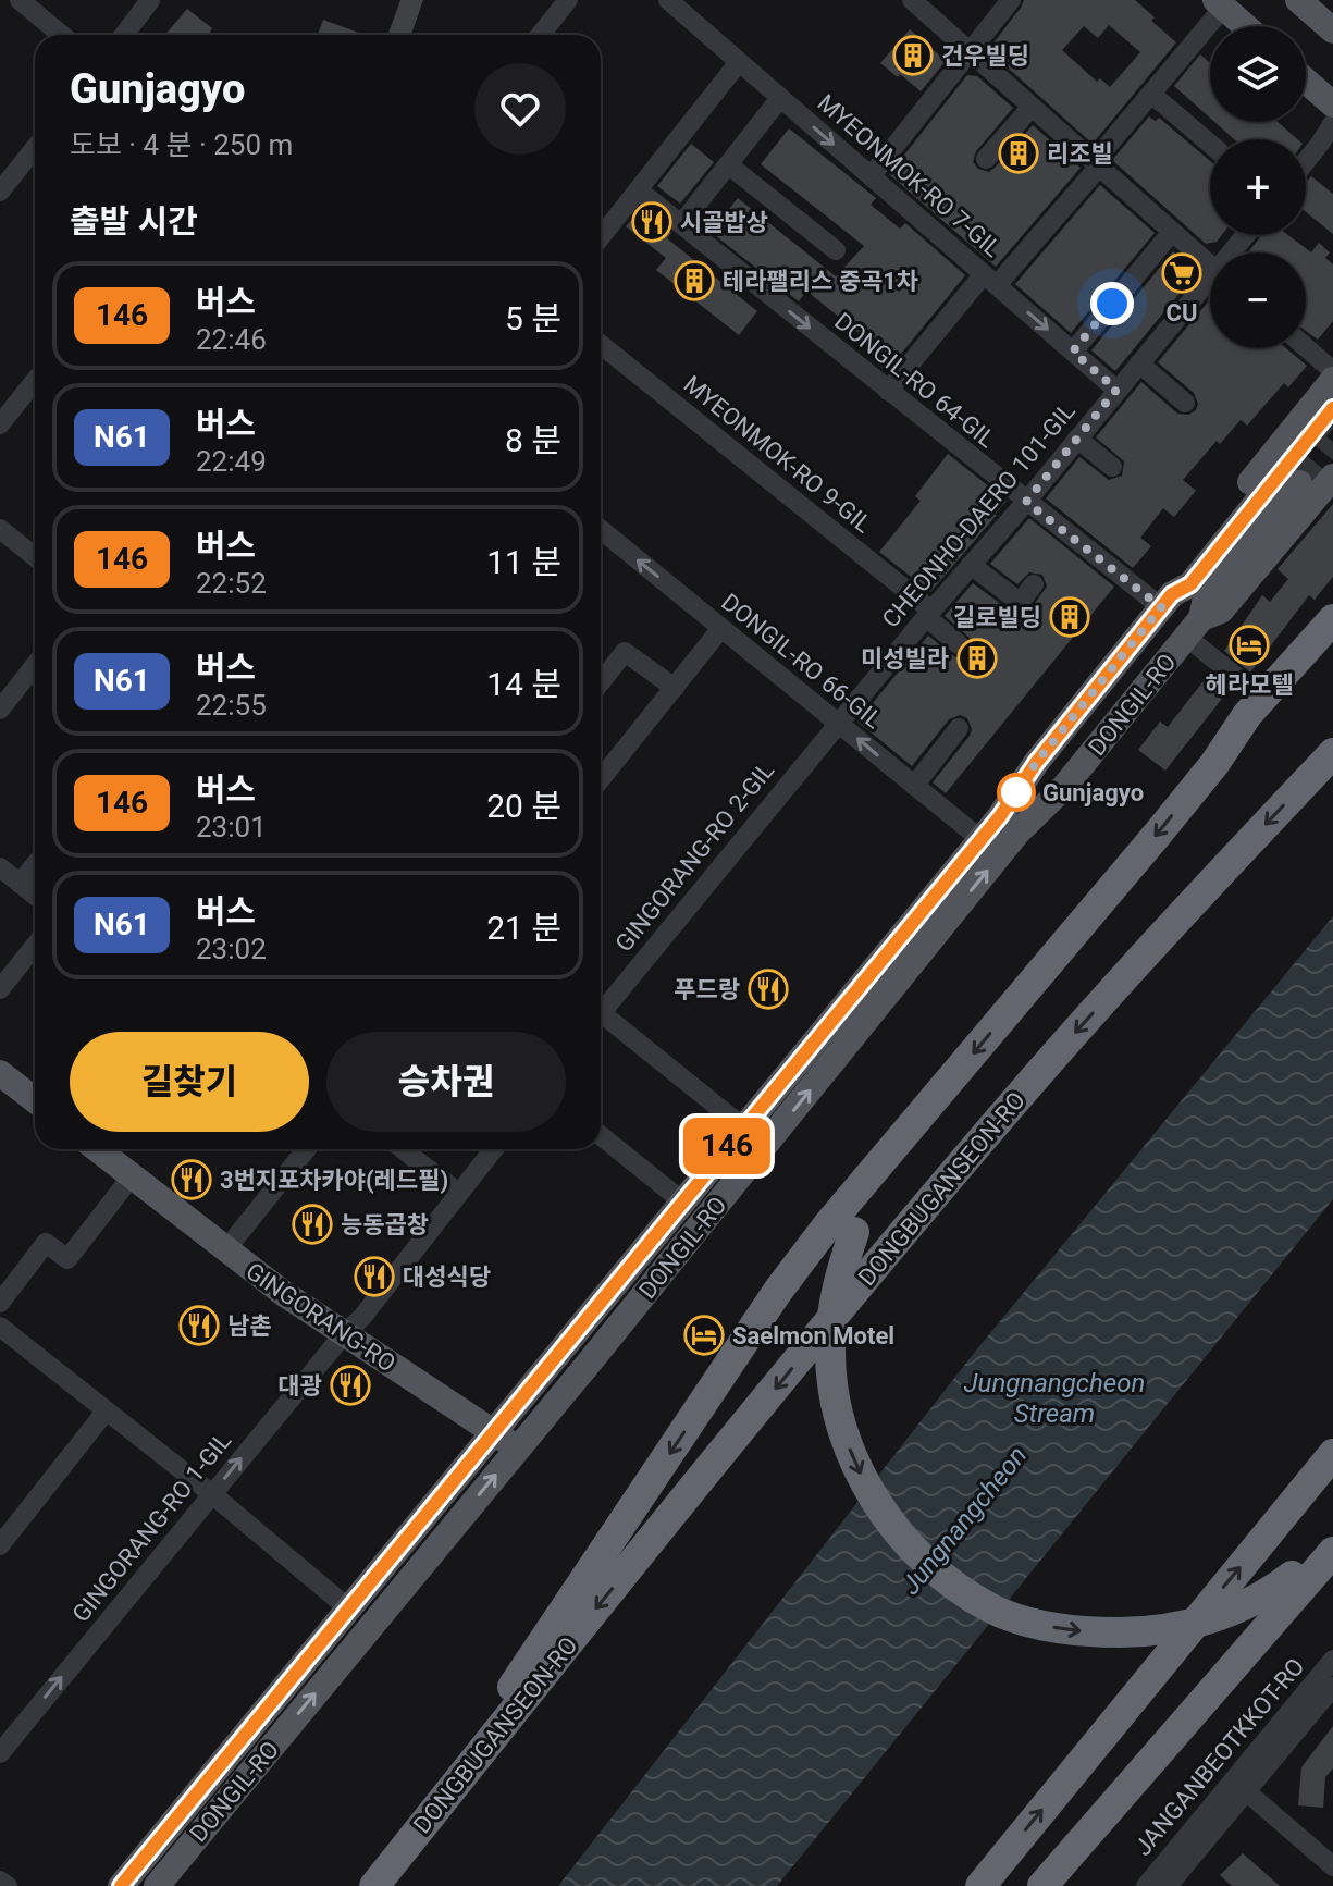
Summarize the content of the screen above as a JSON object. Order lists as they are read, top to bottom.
{
  "streets": {
    "highway": ["DONGBUGANSEON-RO"],
    "main road": ["DONGIL-RO", "GINGORANG-RO"],
    "street": [
      "MYEONMOK-RO 7-GIL",
      "DONGIL-RO 64-GIL",
      "MYEONMOK-RO 9-GIL",
      "CHEONHO-DAERO 101-GIL",
      "DONGIL-RO 66-GIL",
      "GINGORANG-RO 2-GIL",
      "GINGORANG-RO 1-GIL",
      "JANGANBEOTKKOT-RO"
    ]
  },
  "crossings": [
    ["MYEONMOK-RO 7-GIL", "CHEONHO-DAERO 101-GIL"],
    ["DONGIL-RO 64-GIL", "CHEONHO-DAERO 101-GIL"],
    ["DONGIL-RO 64-GIL", "DONGIL-RO"],
    ["MYEONMOK-RO 9-GIL", "CHEONHO-DAERO 101-GIL"],
    ["CHEONHO-DAERO 101-GIL", "DONGIL-RO 66-GIL"],
    ["CHEONHO-DAERO 101-GIL", "GINGORANG-RO 2-GIL"],
    ["DONGIL-RO 66-GIL", "DONGIL-RO"],
    ["DONGIL-RO 66-GIL", "GINGORANG-RO 2-GIL"],
    ["DONGIL-RO", "GINGORANG-RO"],
    ["GINGORANG-RO", "GINGORANG-RO 1-GIL"]
  ],
  "one_way": ["DONGIL-RO 66-GIL"],
  "water": ["Jungnangcheon Stream", "Jungnangcheon"],
  "places": {
    "building": [
      "건우빌딩",
      "리조빌",
      "테라팰리스 중곡1차",
      "길로빌딩",
      "미성빌라"
    ],
    "restaurant": [
      "시골밥상",
      "푸드랑",
      "3번지포차카야(레드필)",
      "능동곱창",
      "대성식당",
      "남촌",
      "대광"
    ],
    "supermarket": ["CU"],
    "hotel": ["헤라모텔", "Saelmon Motel"],
    "other": ["Gunjagyo"]
  },
  "lines": ["bus line 146"],
  "page": {
    "on_map": "146",
    "map_buttons": ["+", "−"],
    "heading": [
      ["Gunjagyo", "도보 · 4 분 · 250 m"],
      "출발 시간"
    ],
    "list": [
      {
        "mark": "146",
        "name": "버스",
        "note": "22:46",
        "value": "5 분"
      },
      {
        "mark": "N61",
        "name": "버스",
        "note": "22:49",
        "value": "8 분"
      },
      {
        "mark": "146",
        "name": "버스",
        "note": "22:52",
        "value": "11 분"
      },
      {
        "mark": "N61",
        "name": "버스",
        "note": "22:55",
        "value": "14 분"
      },
      {
        "mark": "146",
        "name": "버스",
        "note": "23:01",
        "value": "20 분"
      },
      {
        "mark": "N61",
        "name": "버스",
        "note": "23:02",
        "value": "21 분"
      }
    ],
    "buttons": ["길찾기", "승차권"]
  }
}
